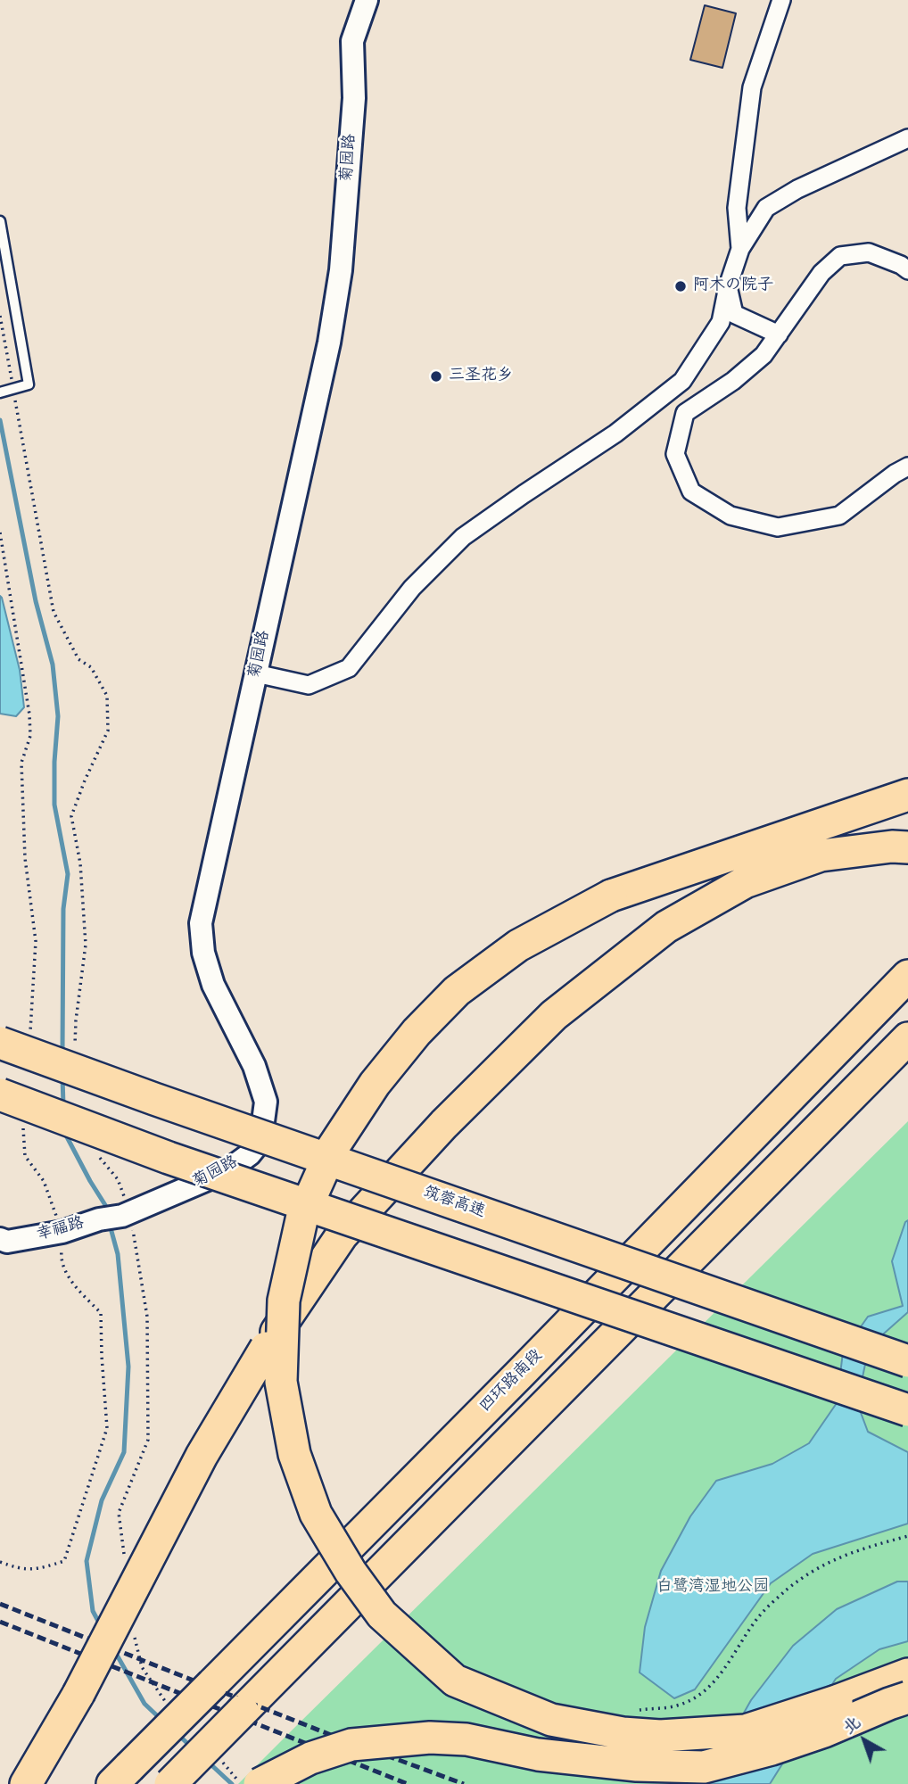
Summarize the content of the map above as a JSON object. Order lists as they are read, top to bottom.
{
  "streets": {
    "highway": ["筑蓉高速", "四环路南段"],
    "street": ["菊园路", "幸福路"]
  },
  "crossings": [
    ["菊园路", "幸福路"]
  ],
  "parks": ["白鹭湾湿地公园"],
  "places": ["阿木の院子", "三圣花乡"],
  "north": "top left"
}
